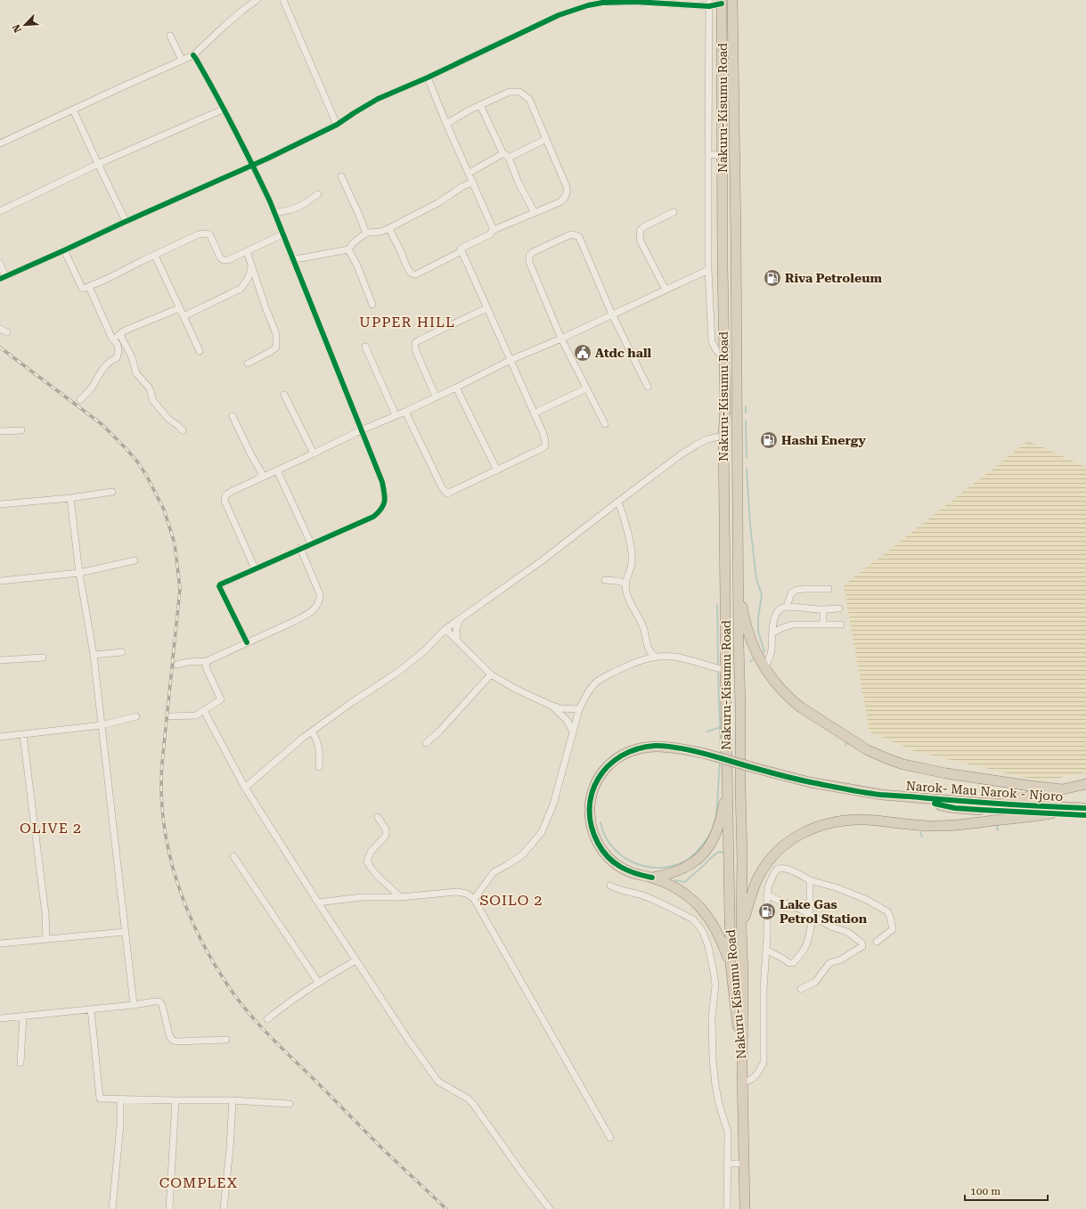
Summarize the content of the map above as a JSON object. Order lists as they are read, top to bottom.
{
  "streets": {
    "highway": ["Nakuru-Kisumu Road", "Narok- Mau Narok - Njoro"]
  },
  "crossings": [
    ["Nakuru-Kisumu Road", "Narok- Mau Narok - Njoro"]
  ],
  "districts": [
    "UPPER HILL",
    "OLIVE 2",
    "SOILO 2",
    "COMPLEX"
  ],
  "places": {
    "fuel station": ["Riva Petroleum", "Hashi Energy", "Lake Gas Petrol Station"],
    "public building": ["Atdc hall"]
  },
  "scale_bar": "100 m",
  "north": "bottom left"
}
